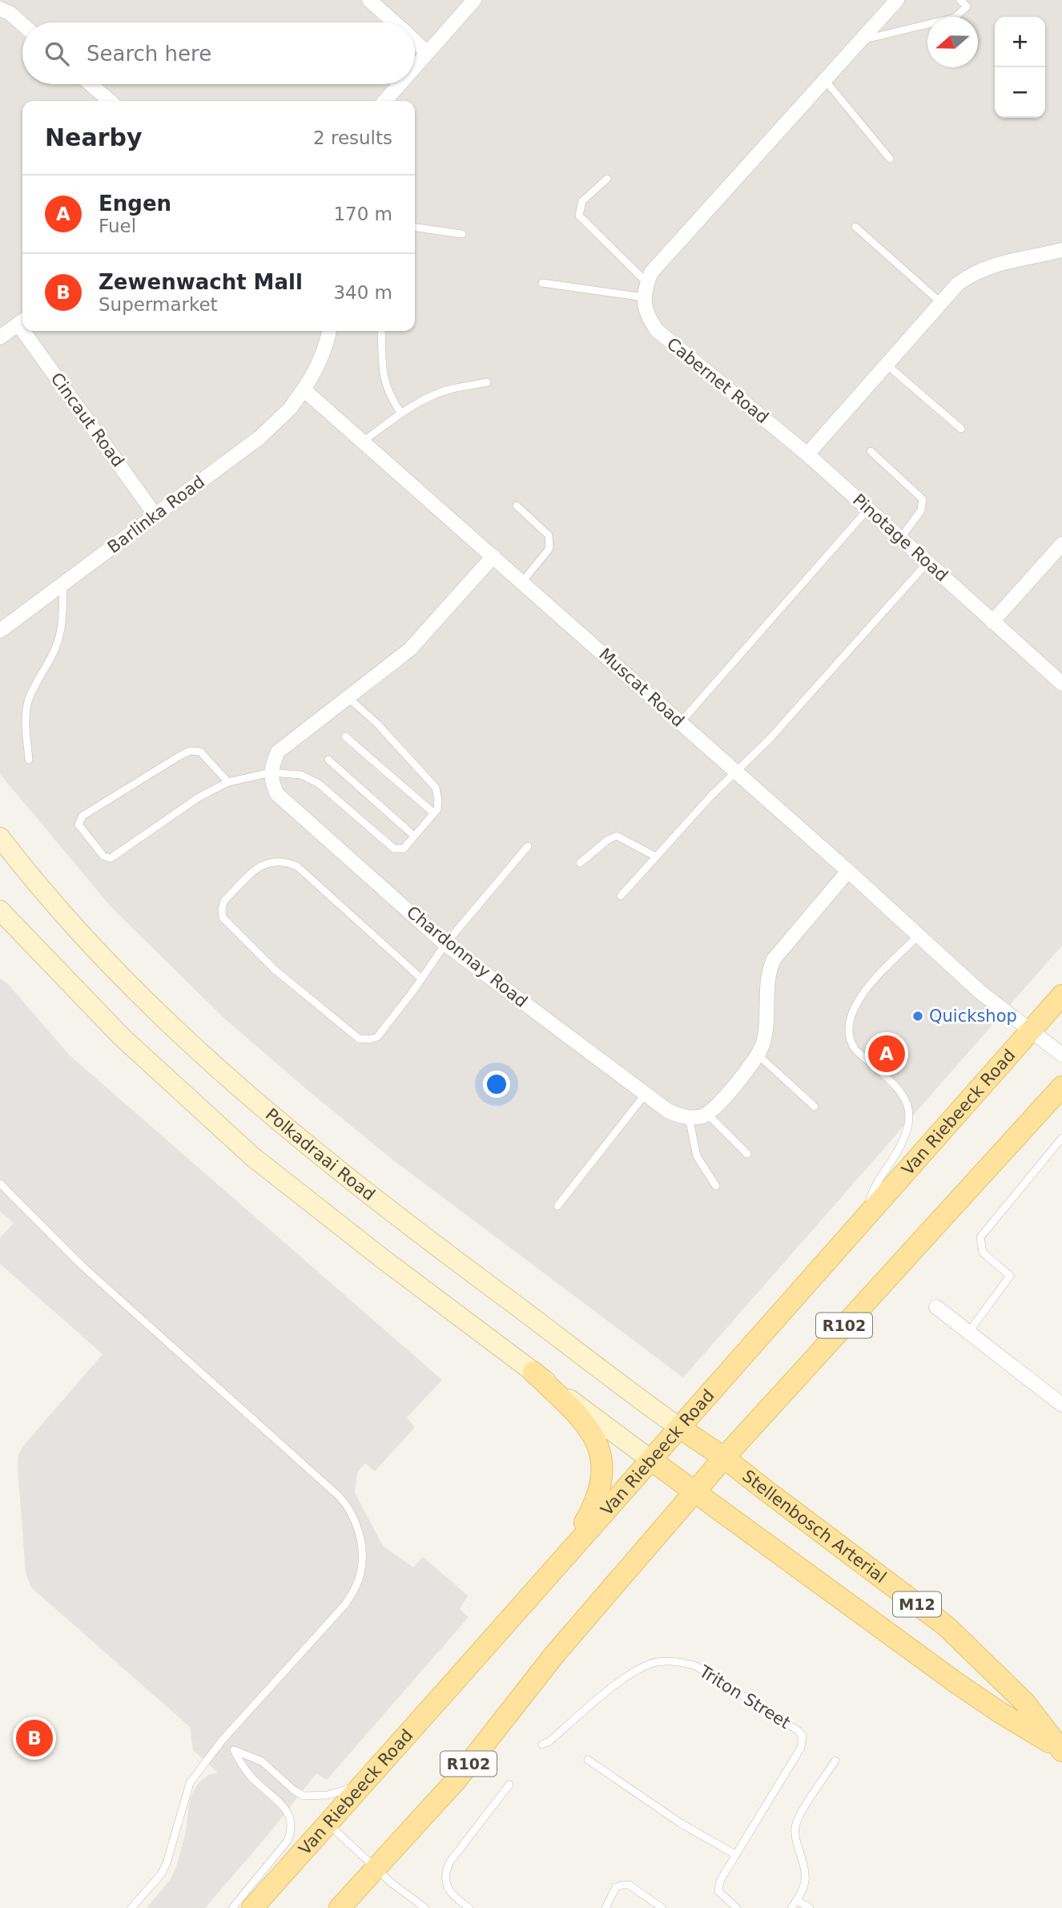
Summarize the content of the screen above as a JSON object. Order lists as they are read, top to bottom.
{
  "streets": {
    "main road": [
      "Van Riebeeck Road",
      "Polkadraai Road",
      "R102",
      "Stellenbosch Arterial",
      "M12"
    ],
    "street": [
      "Cabernet Road",
      "Cincaut Road",
      "Barlinka Road",
      "Pinotage Road",
      "Muscat Road",
      "Chardonnay Road"
    ],
    "lane": ["Triton Street"]
  },
  "crossings": [
    ["Cabernet Road", "Pinotage Road"],
    ["Cincaut Road", "Barlinka Road"],
    ["Barlinka Road", "Muscat Road"],
    ["Muscat Road", "Van Riebeeck Road"],
    ["Van Riebeeck Road", "Polkadraai Road"],
    ["Van Riebeeck Road", "Stellenbosch Arterial"],
    ["Van Riebeeck Road", "M12"],
    ["Polkadraai Road", "Stellenbosch Arterial"],
    ["R102", "Stellenbosch Arterial"],
    ["R102", "M12"],
    ["Stellenbosch Arterial", "M12"]
  ],
  "places": ["Quickshop"],
  "north": "left",
  "page": {
    "map_buttons": ["+", "−"],
    "search": "Search here",
    "heading": ["Nearby", "2 results"],
    "list": [
      {
        "mark": "A",
        "name": "Engen",
        "note": "Fuel",
        "value": "170 m"
      },
      {
        "mark": "B",
        "name": "Zewenwacht Mall",
        "note": "Supermarket",
        "value": "340 m"
      }
    ],
    "pins": ["A", "B"]
  }
}
